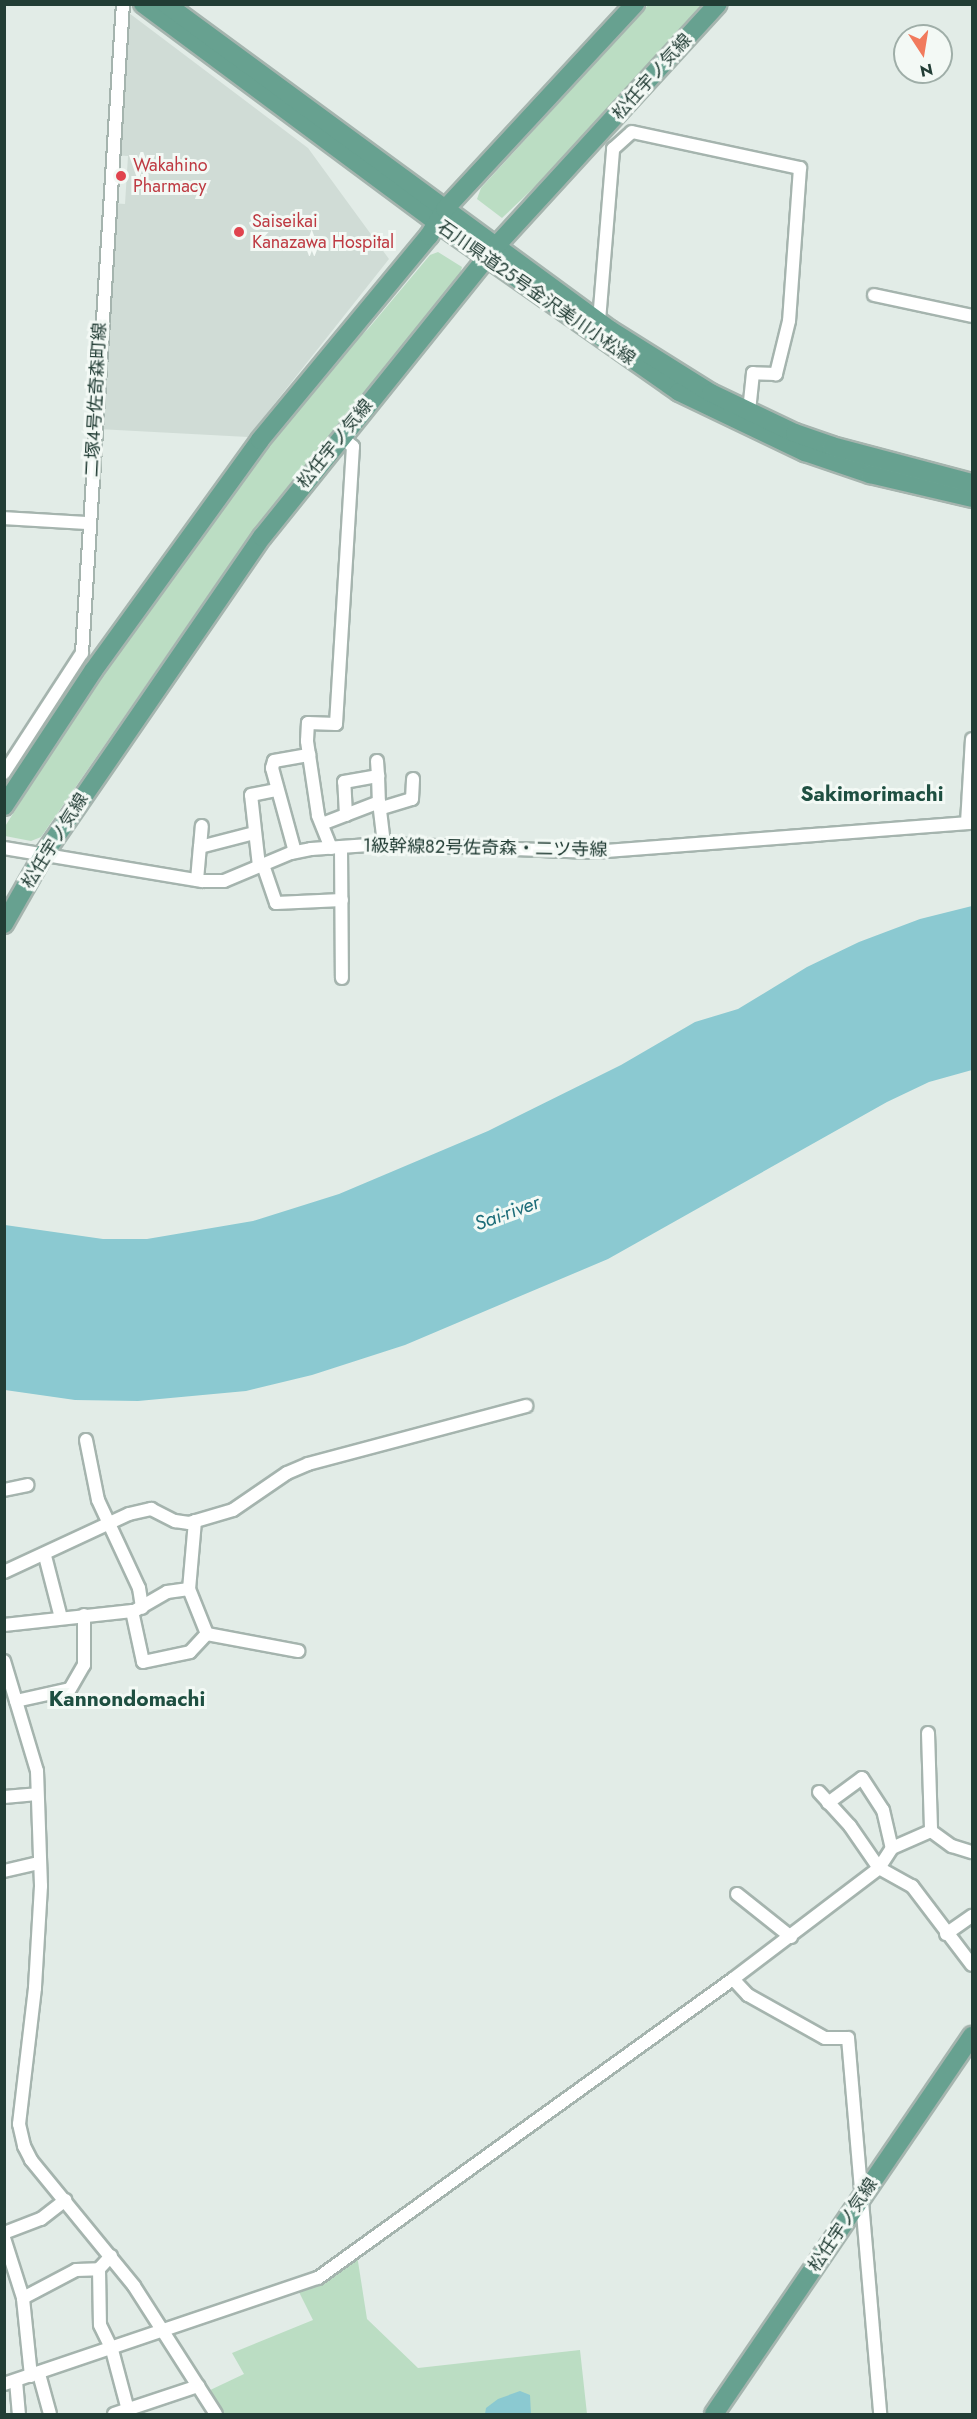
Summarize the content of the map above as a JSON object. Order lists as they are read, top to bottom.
{
  "streets": {
    "main road": ["松任宇ノ気線", "石川県道25号金沢美川小松線"],
    "street": ["二塚4号佐奇森町線", "1級幹線82号佐奇森・二ツ寺線"]
  },
  "crossings": [
    ["松任宇ノ気線", "石川県道25号金沢美川小松線"],
    ["松任宇ノ気線", "1級幹線82号佐奇森・二ツ寺線"]
  ],
  "districts": ["Sakimorimachi", "Kannondomachi"],
  "water": ["Sai-river"],
  "places": ["Wakahino Pharmacy", "Saiseikai Kanazawa Hospital"],
  "north": "bottom"
}
